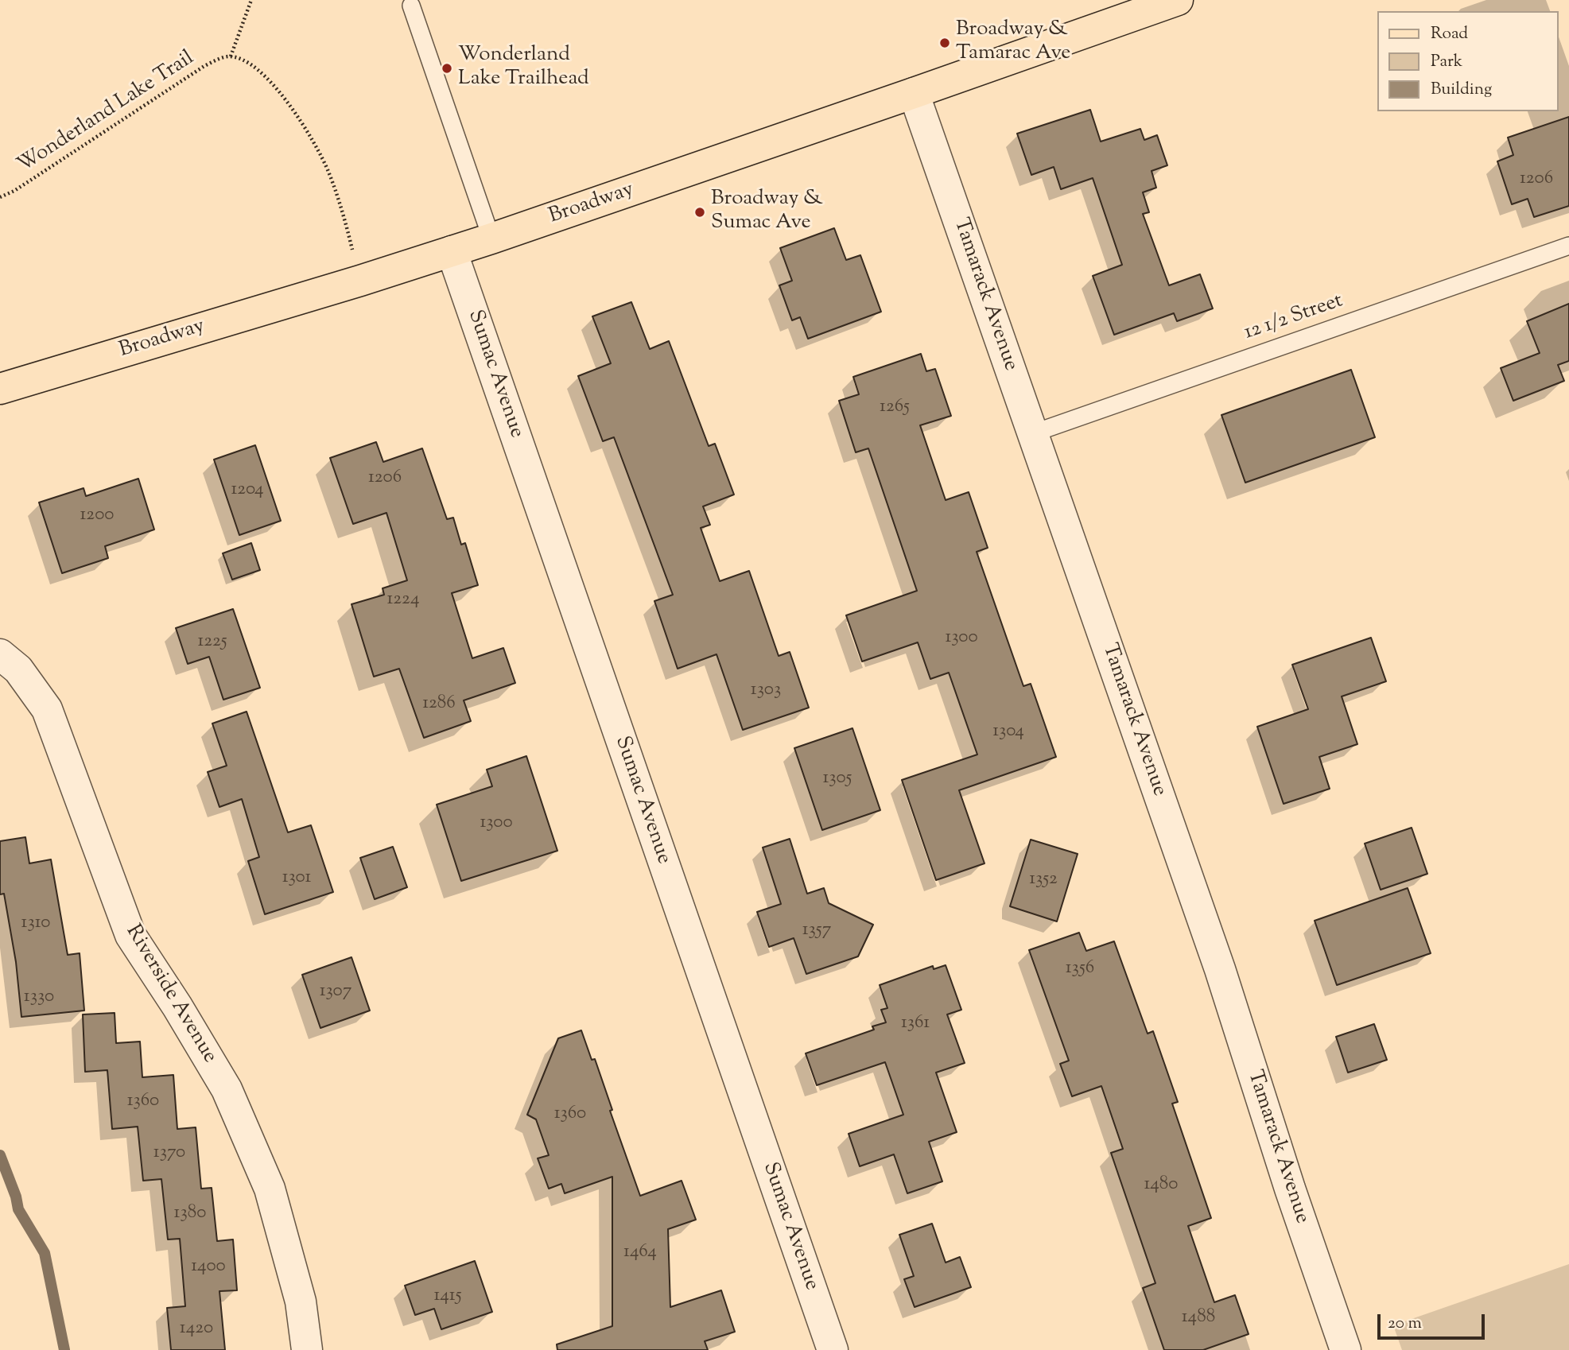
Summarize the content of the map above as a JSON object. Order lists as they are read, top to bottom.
{
  "streets": {
    "main road": ["Broadway"],
    "street": ["Tamarack Avenue", "Sumac Avenue", "Riverside Avenue"],
    "lane": ["12 1/2 Street"],
    "path": ["Wonderland Lake Trail"]
  },
  "crossings": [
    ["Broadway", "Tamarack Avenue"],
    ["Broadway", "Sumac Avenue"],
    ["Tamarack Avenue", "12 1/2 Street"]
  ],
  "places": ["Broadway & Tamarac Ave", "Wonderland Lake Trailhead", "Broadway & Sumac Ave"],
  "house_numbers": [
    "1206",
    "1265",
    "1206",
    "1204",
    "1200",
    "1224",
    "1300",
    "1225",
    "1303",
    "1286",
    "1304",
    "1305",
    "1300",
    "1301",
    "1352",
    "1310",
    "1357",
    "1356",
    "1307",
    "1330",
    "1361",
    "1360",
    "1360",
    "1370",
    "1480",
    "1380",
    "1464",
    "1400",
    "1415",
    "1488",
    "1420"
  ],
  "legend": ["Road", "Park", "Building"],
  "scale_bar": "20 m"
}
